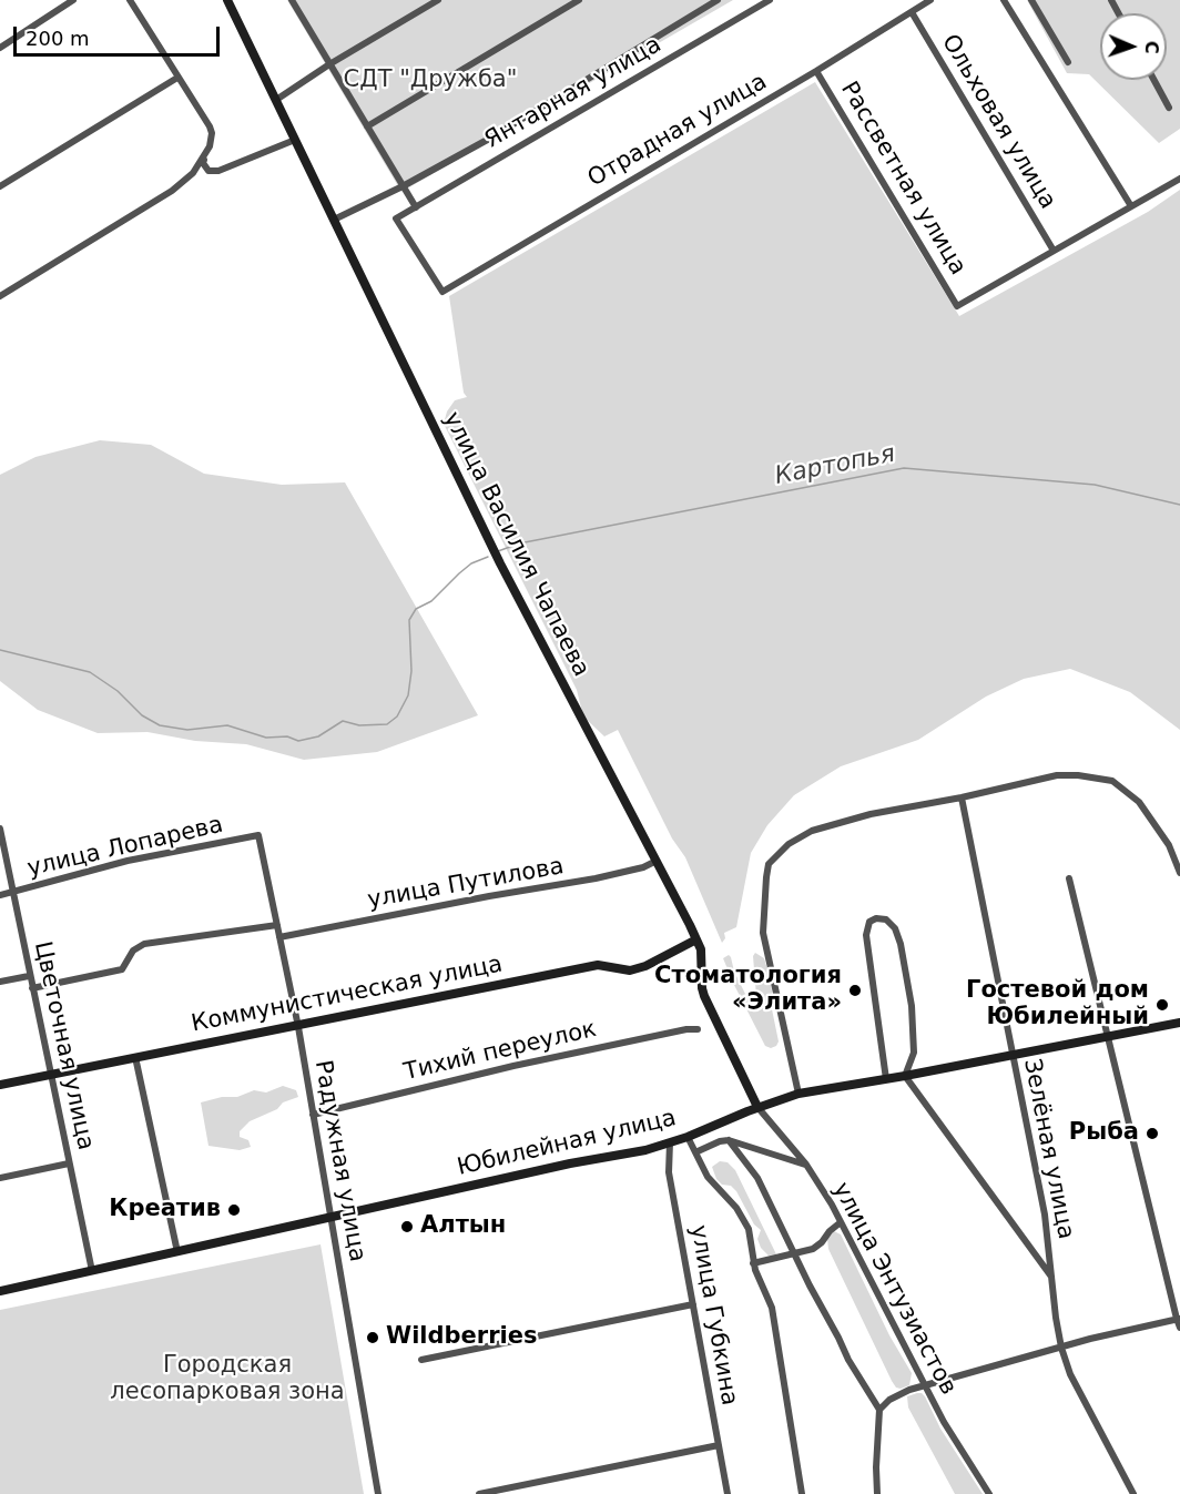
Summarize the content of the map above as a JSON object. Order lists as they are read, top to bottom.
{
  "streets": {
    "street": [
      "Янтарная улица",
      "Ольховая улица",
      "Отрадная улица",
      "Рассветная улица",
      "улица Василия Чапаева",
      "улица Лопарева",
      "улица Путилова",
      "Коммунистическая улица",
      "Цветочная улица",
      "Тихий переулок",
      "Юбилейная улица",
      "Зелёная улица",
      "Радужная улица",
      "улица Энтузиастов",
      "улица Губкина"
    ]
  },
  "crossings": [
    ["Янтарная улица", "Отрадная улица"],
    ["Янтарная улица", "улица Василия Чапаева"],
    ["Ольховая улица", "Отрадная улица"],
    ["Ольховая улица", "Рассветная улица"],
    ["Отрадная улица", "Рассветная улица"],
    ["улица Василия Чапаева", "улица Путилова"],
    ["улица Василия Чапаева", "Коммунистическая улица"],
    ["улица Василия Чапаева", "Юбилейная улица"],
    ["улица Василия Чапаева", "улица Энтузиастов"],
    ["улица Лопарева", "Цветочная улица"],
    ["улица Лопарева", "Радужная улица"],
    ["улица Путилова", "Радужная улица"],
    ["Коммунистическая улица", "Цветочная улица"],
    ["Коммунистическая улица", "Радужная улица"],
    ["Цветочная улица", "Юбилейная улица"],
    ["Тихий переулок", "Радужная улица"],
    ["Юбилейная улица", "Зелёная улица"],
    ["Юбилейная улица", "Радужная улица"],
    ["Юбилейная улица", "улица Энтузиастов"],
    ["Юбилейная улица", "улица Губкина"]
  ],
  "water": ["Картопья"],
  "parks": ["СДТ \"Дружба\"", "Городская лесопарковая зона"],
  "places": [
    "Стоматология «Элита»",
    "Гостевой дом Юбилейный",
    "Рыба",
    "Креатив",
    "Алтын",
    "Wildberries"
  ],
  "scale_bar": "200 m",
  "north": "right"
}
